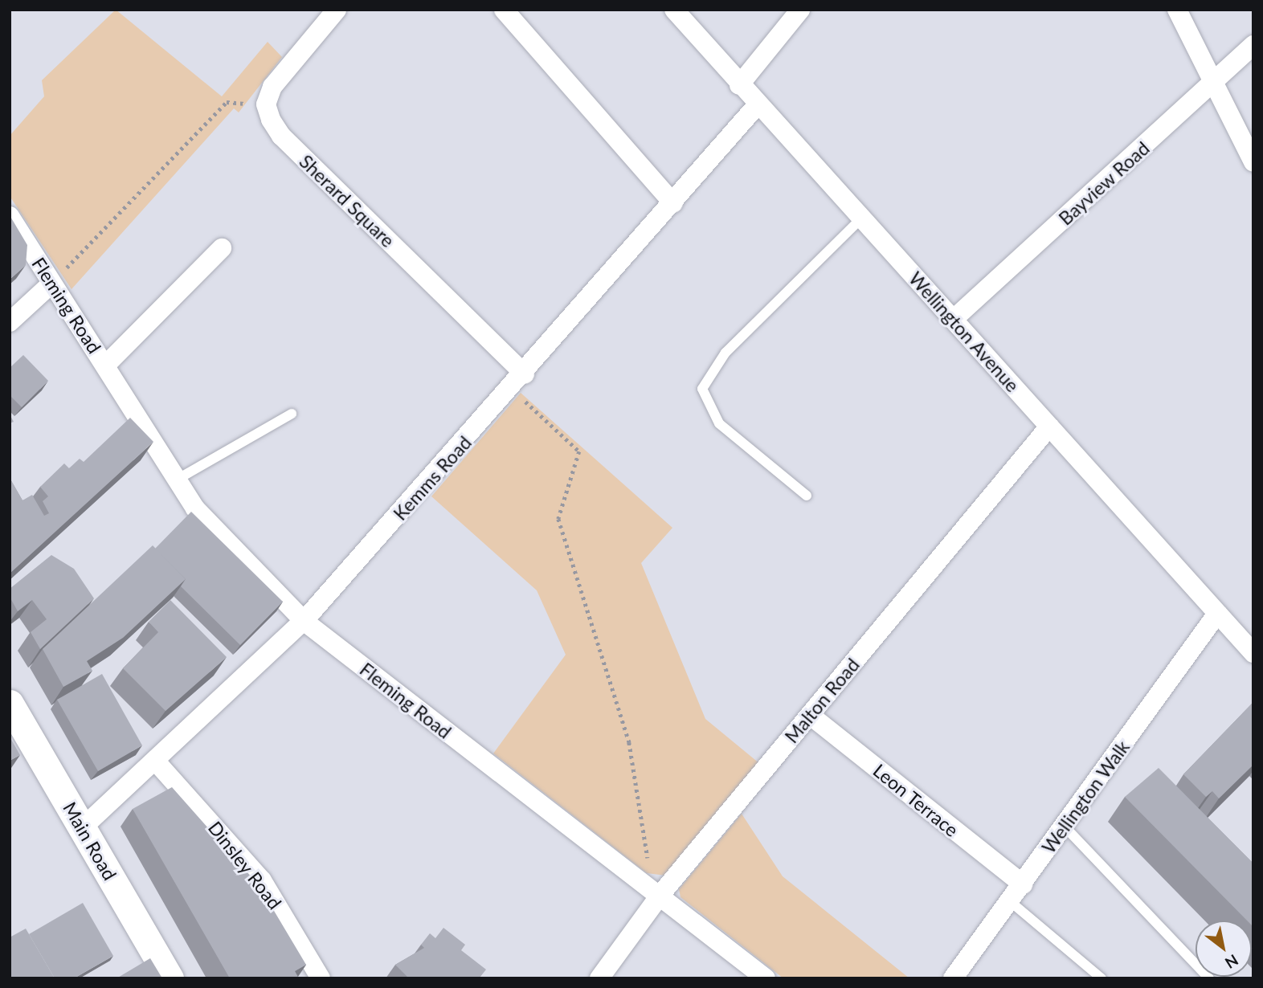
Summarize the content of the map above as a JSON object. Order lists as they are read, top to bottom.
{
  "streets": {
    "main road": ["Main Road"],
    "street": [
      "Bayview Road",
      "Sherard Square",
      "Fleming Road",
      "Wellington Avenue",
      "Kemms Road",
      "Malton Road",
      "Wellington Walk",
      "Leon Terrace",
      "Dinsley Road"
    ]
  },
  "crossings": [
    ["Bayview Road", "Wellington Avenue"],
    ["Sherard Square", "Kemms Road"],
    ["Fleming Road", "Kemms Road"],
    ["Fleming Road", "Malton Road"],
    ["Wellington Avenue", "Kemms Road"],
    ["Wellington Avenue", "Malton Road"],
    ["Wellington Avenue", "Wellington Walk"],
    ["Kemms Road", "Main Road"],
    ["Kemms Road", "Dinsley Road"],
    ["Malton Road", "Leon Terrace"],
    ["Wellington Walk", "Leon Terrace"]
  ],
  "north": "bottom right"
}
